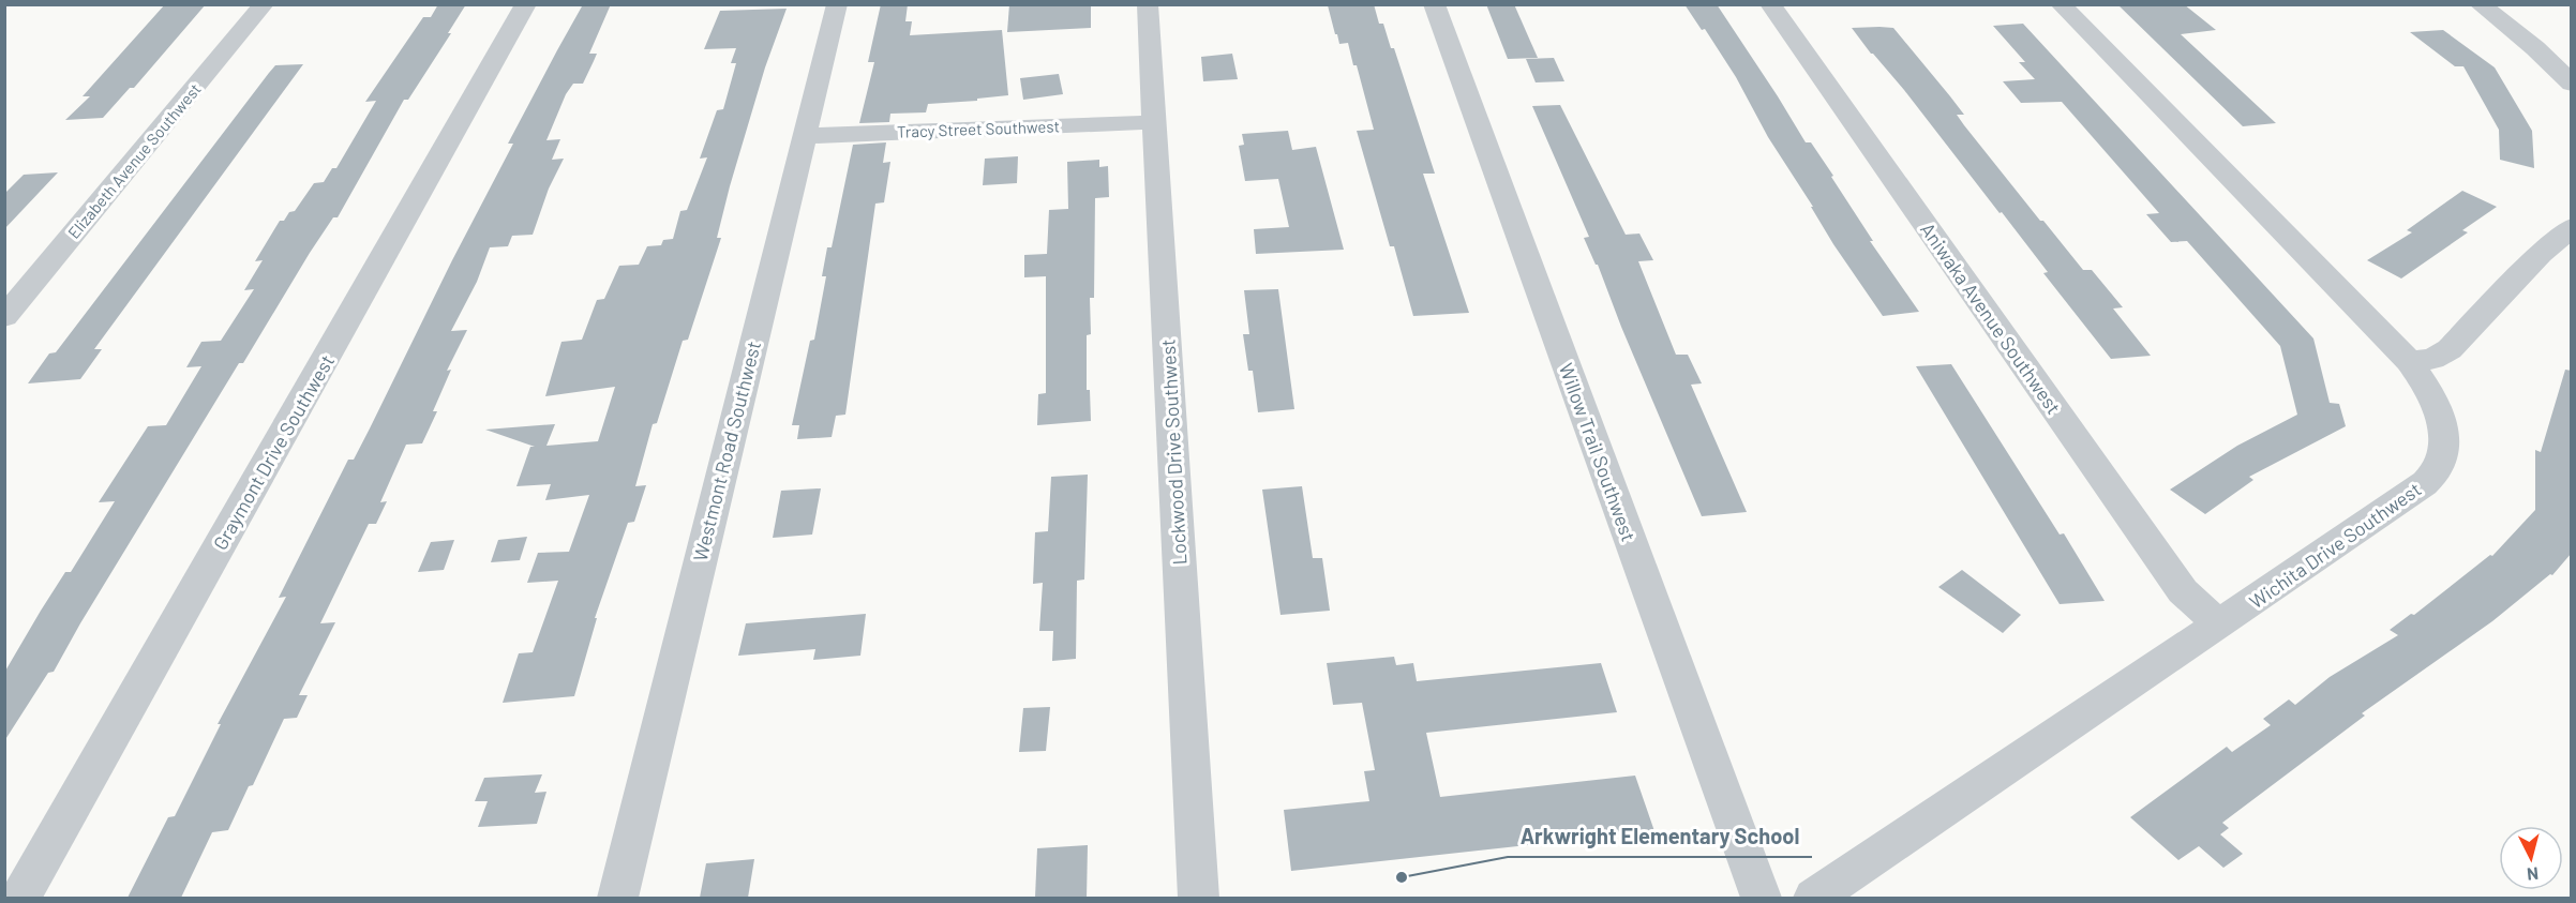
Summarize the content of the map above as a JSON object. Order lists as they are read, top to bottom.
{
  "streets": {
    "street": [
      "Tracy Street Southwest",
      "Elizabeth Avenue Southwest",
      "Aniwaka Avenue Southwest",
      "Westmont Road Southwest",
      "Graymont Drive Southwest",
      "Lockwood Drive Southwest",
      "Willow Trail Southwest",
      "Wichita Drive Southwest"
    ]
  },
  "crossings": [
    ["Tracy Street Southwest", "Westmont Road Southwest"],
    ["Tracy Street Southwest", "Lockwood Drive Southwest"],
    ["Aniwaka Avenue Southwest", "Wichita Drive Southwest"]
  ],
  "places": ["Arkwright Elementary School"],
  "north": "bottom"
}
